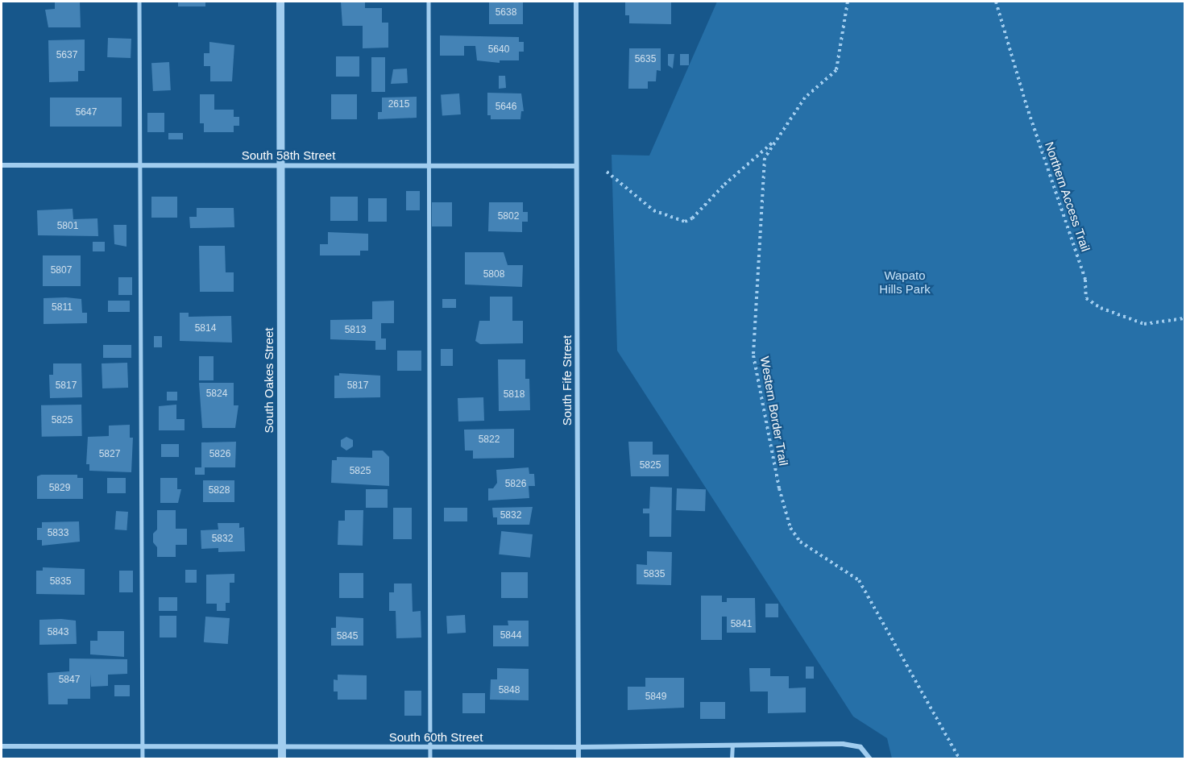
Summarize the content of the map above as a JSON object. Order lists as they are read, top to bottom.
{
  "streets": {
    "street": [
      "South 58th Street",
      "South Oakes Street",
      "South Fife Street",
      "South 60th Street"
    ],
    "path": ["Northern Access Trail", "Western Border Trail"]
  },
  "crossings": [
    ["South 58th Street", "South Oakes Street"],
    ["South 58th Street", "South Fife Street"],
    ["South Oakes Street", "South 60th Street"],
    ["South Fife Street", "South 60th Street"]
  ],
  "parks": ["Wapato Hills Park"],
  "house_numbers": [
    "5638",
    "5640",
    "5637",
    "5635",
    "2615",
    "5646",
    "5647",
    "5802",
    "5801",
    "5807",
    "5808",
    "5811",
    "5814",
    "5813",
    "5817",
    "5817",
    "5824",
    "5818",
    "5825",
    "5822",
    "5827",
    "5826",
    "5825",
    "5825",
    "5826",
    "5829",
    "5828",
    "5832",
    "5833",
    "5832",
    "5835",
    "5835",
    "5841",
    "5843",
    "5844",
    "5845",
    "5847",
    "5848",
    "5849"
  ]
}
